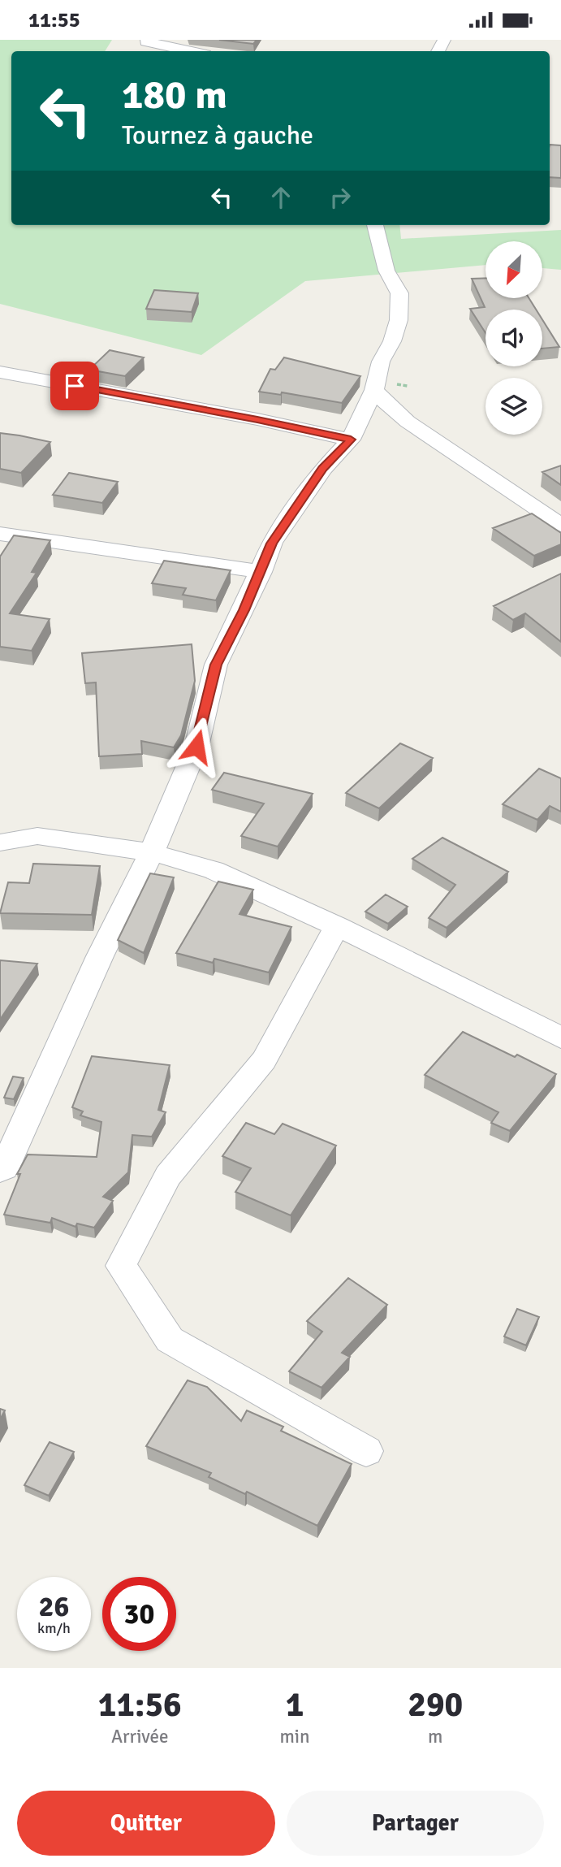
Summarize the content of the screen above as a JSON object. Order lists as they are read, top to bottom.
{
  "north": "bottom left",
  "page": {
    "status": "11:55",
    "turn": ["180 m", "Tournez à gauche"],
    "speed": "26 km/h",
    "limit": "30",
    "eta": [
      "11:56",
      "Arrivée",
      "1",
      "min",
      "290",
      "m"
    ],
    "buttons": ["Quitter", "Partager"]
  }
}
